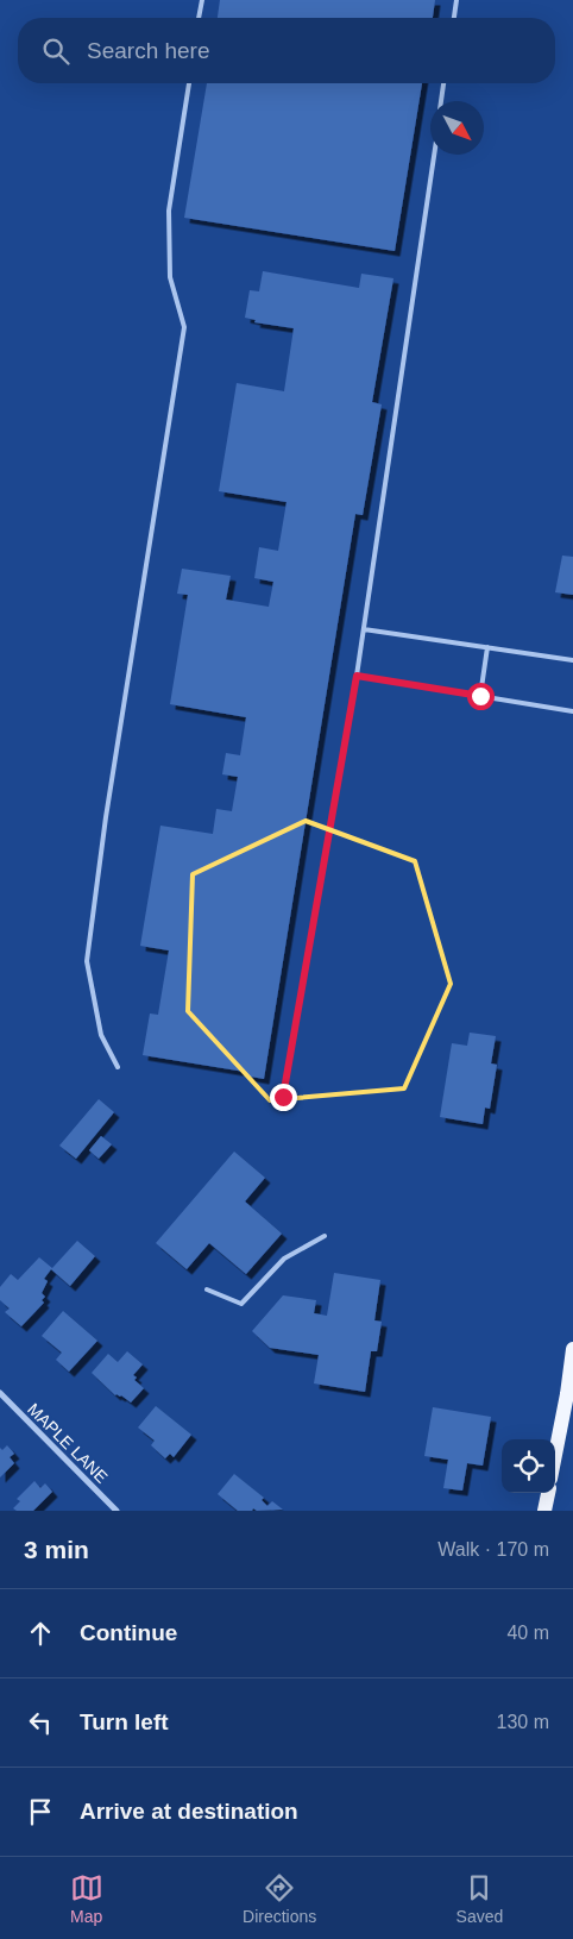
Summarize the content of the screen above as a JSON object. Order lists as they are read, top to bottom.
{
  "streets": {
    "street": ["MAPLE LANE"]
  },
  "north": "bottom right",
  "page": {
    "search": "Search here",
    "heading": ["3 min", "Walk · 170 m"],
    "list": [
      ["Continue", "40 m"],
      ["Turn left", "130 m"],
      "Arrive at destination"
    ],
    "nav": ["Map", "Directions", "Saved"]
  }
}
